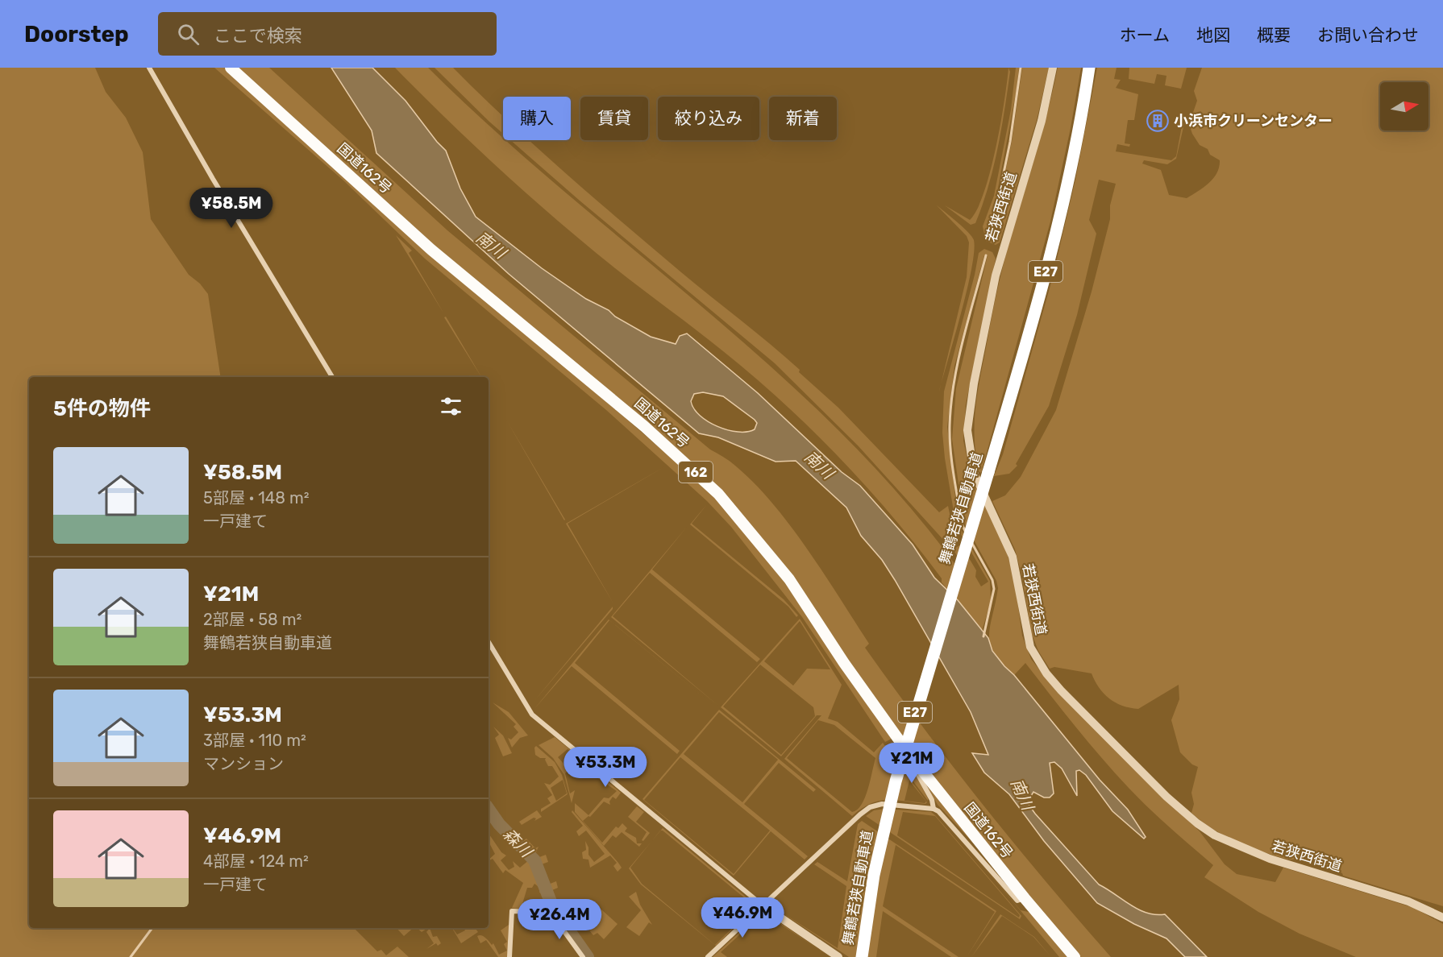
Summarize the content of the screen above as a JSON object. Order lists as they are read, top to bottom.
{
  "streets": {
    "highway": [
      "国道162号",
      "E27",
      "162",
      "舞鶴若狭自動車道"
    ],
    "street": ["若狭西街道"]
  },
  "water": ["南川", "森川"],
  "places": {
    "building": ["小浜市クリーンセンター"]
  },
  "north": "right",
  "page": {
    "header": "Doorstep",
    "search": "ここで検索",
    "nav": [
      "ホーム",
      "地図",
      "概要",
      "お問い合わせ"
    ],
    "chip": [
      "購入",
      "賃貸",
      "絞り込み",
      "新着"
    ],
    "price": [
      "¥58.5M",
      "¥21M",
      "¥53.3M",
      "¥46.9M",
      "¥26.4M"
    ],
    "heading": "5件の物件",
    "list": [
      {
        "name": "¥58.5M",
        "note": "5部屋 · 148 m² · 一戸建て"
      },
      {
        "name": "¥21M",
        "note": "2部屋 · 58 m² · 舞鶴若狭自動車道"
      },
      {
        "name": "¥53.3M",
        "note": "3部屋 · 110 m² · マンション"
      },
      {
        "name": "¥46.9M",
        "note": "4部屋 · 124 m² · 一戸建て"
      }
    ]
  }
}
